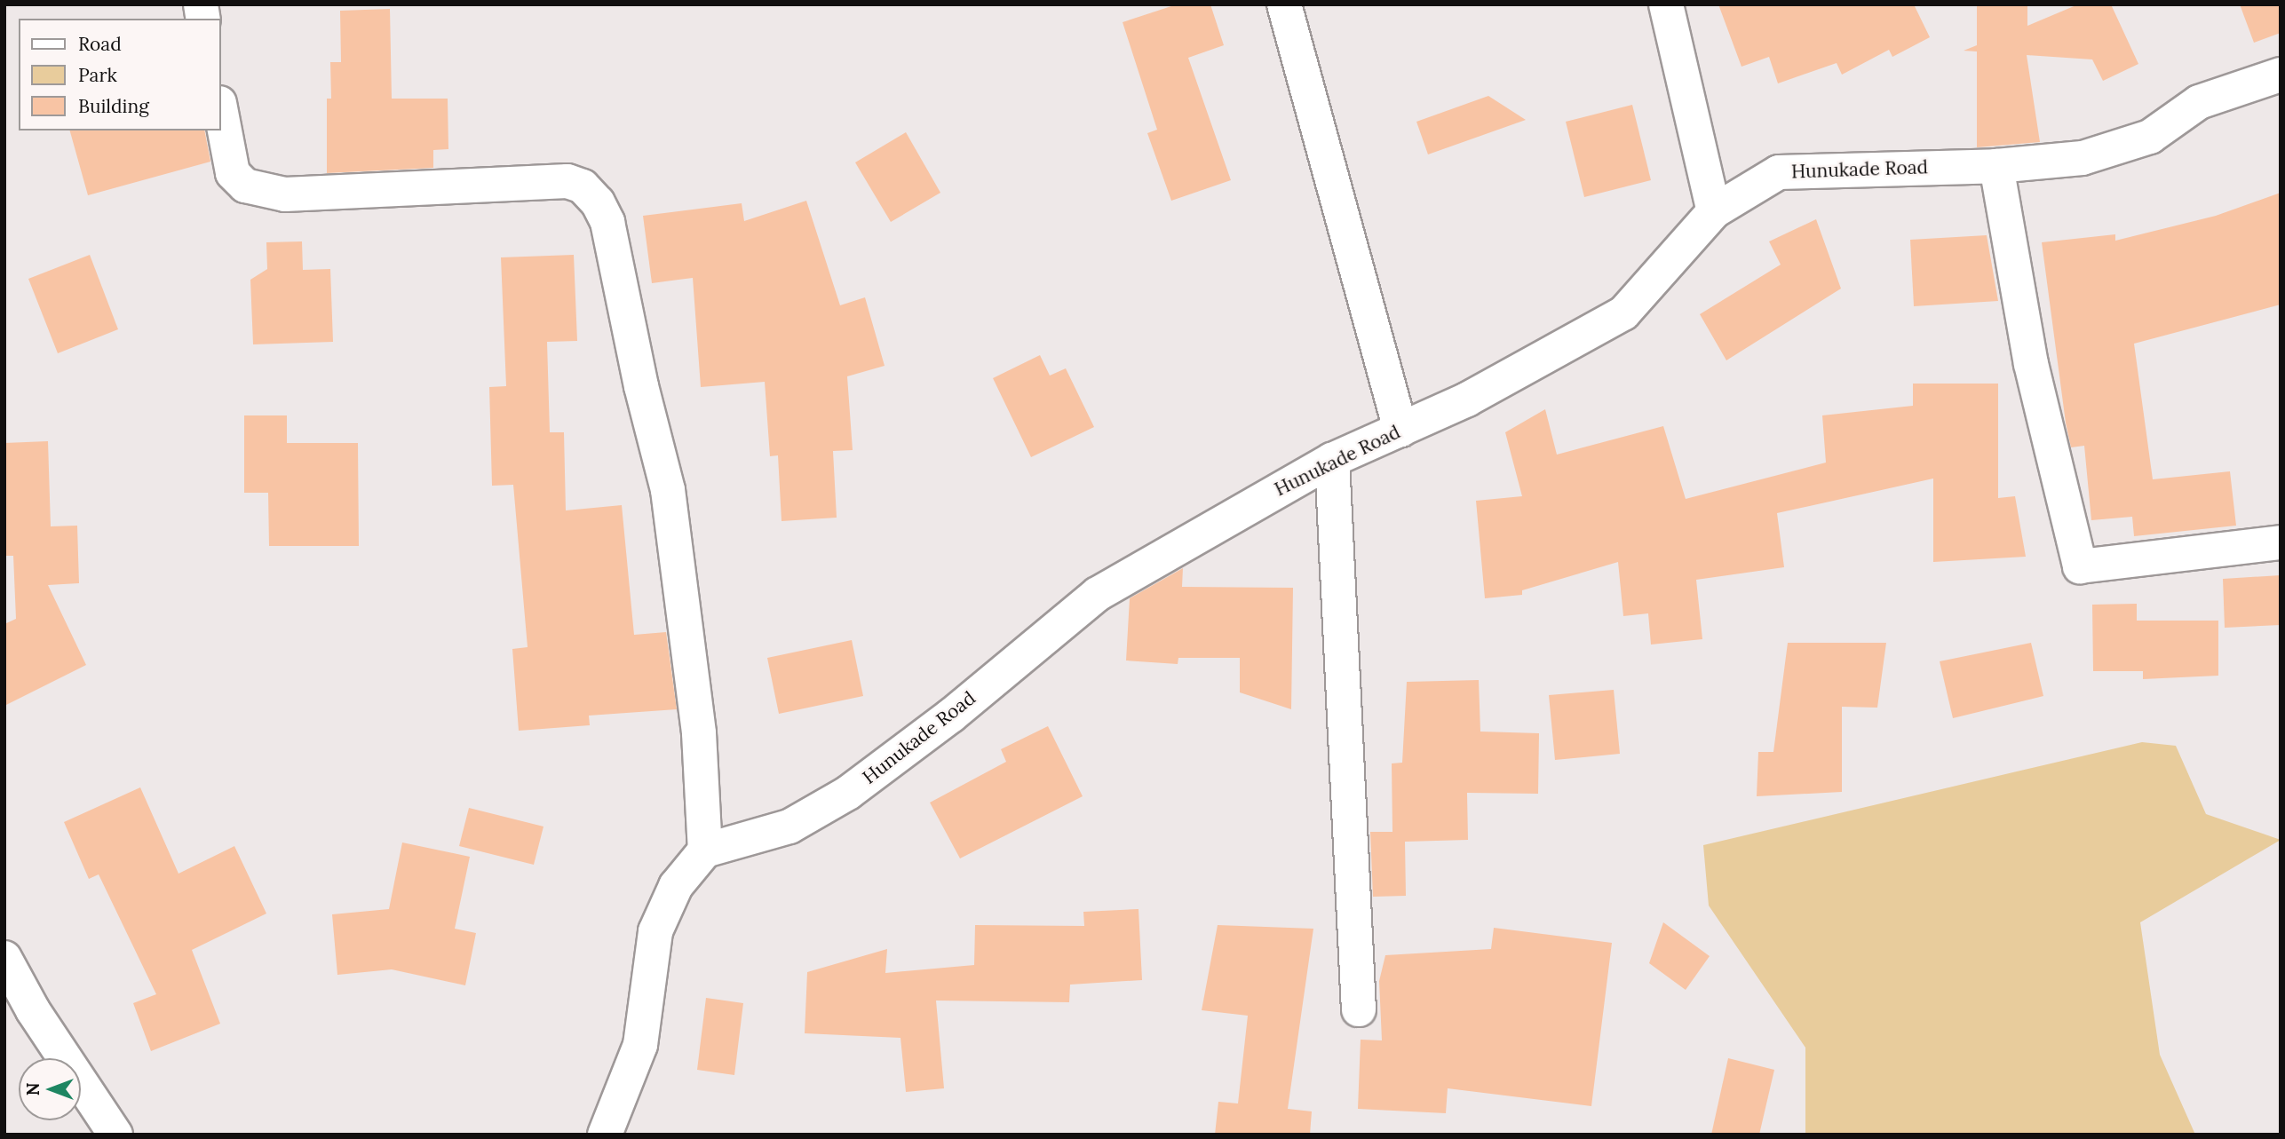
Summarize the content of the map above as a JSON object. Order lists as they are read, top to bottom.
{
  "streets": {
    "street": ["Hunukade Road"]
  },
  "legend": ["Road", "Park", "Building"],
  "north": "left"
}
